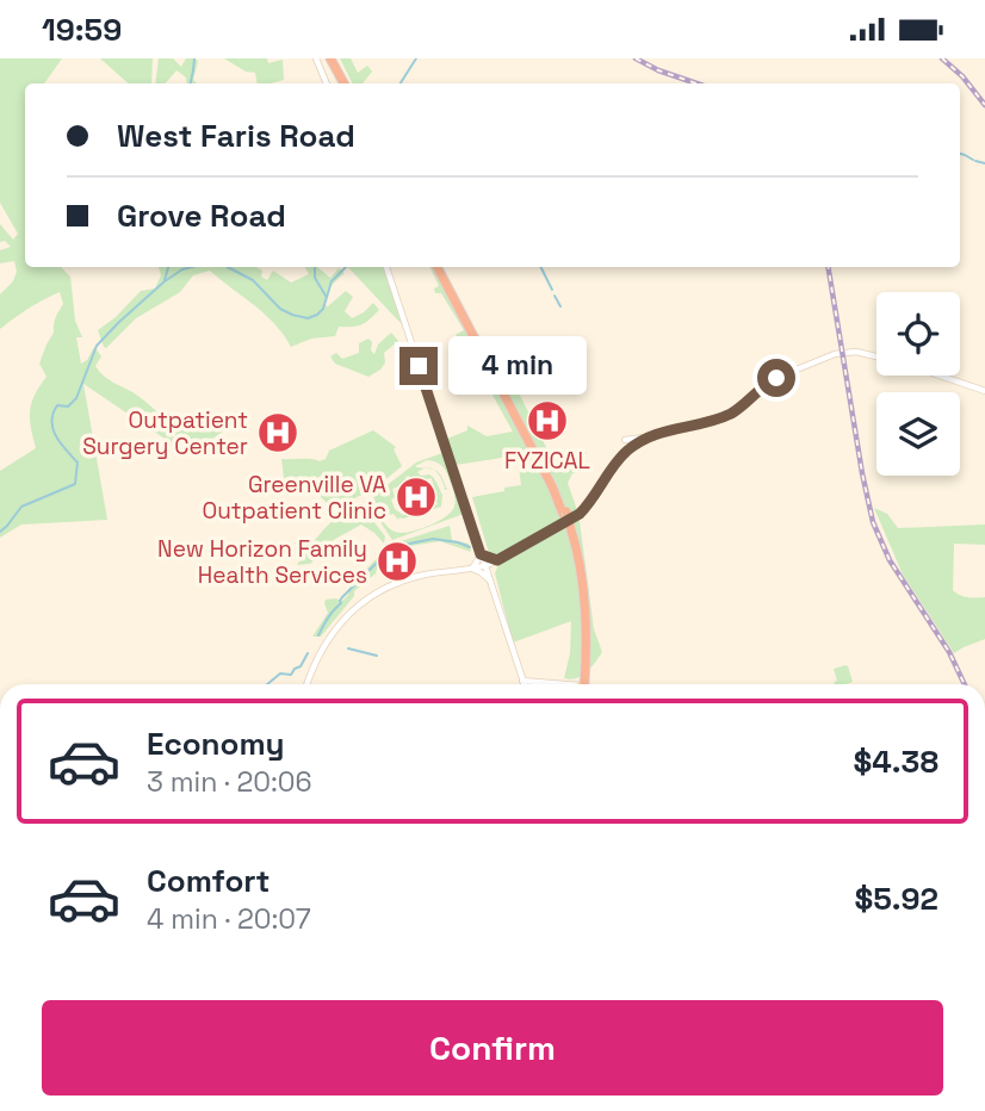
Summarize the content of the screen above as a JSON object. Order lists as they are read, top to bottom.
{
  "places": {
    "hospital": [
      "FYZICAL",
      "Outpatient Surgery Center",
      "Greenville VA Outpatient Clinic",
      "New Horizon Family Health Services"
    ]
  },
  "page": {
    "status": "19:59",
    "banner": ["West Faris Road", "Grove Road"],
    "bubble": "4 min",
    "list": [
      {
        "name": "Economy",
        "note": "3 min · 20:06",
        "value": "$4.38"
      },
      {
        "name": "Comfort",
        "note": "4 min · 20:07",
        "value": "$5.92"
      }
    ],
    "buttons": "Confirm"
  }
}
